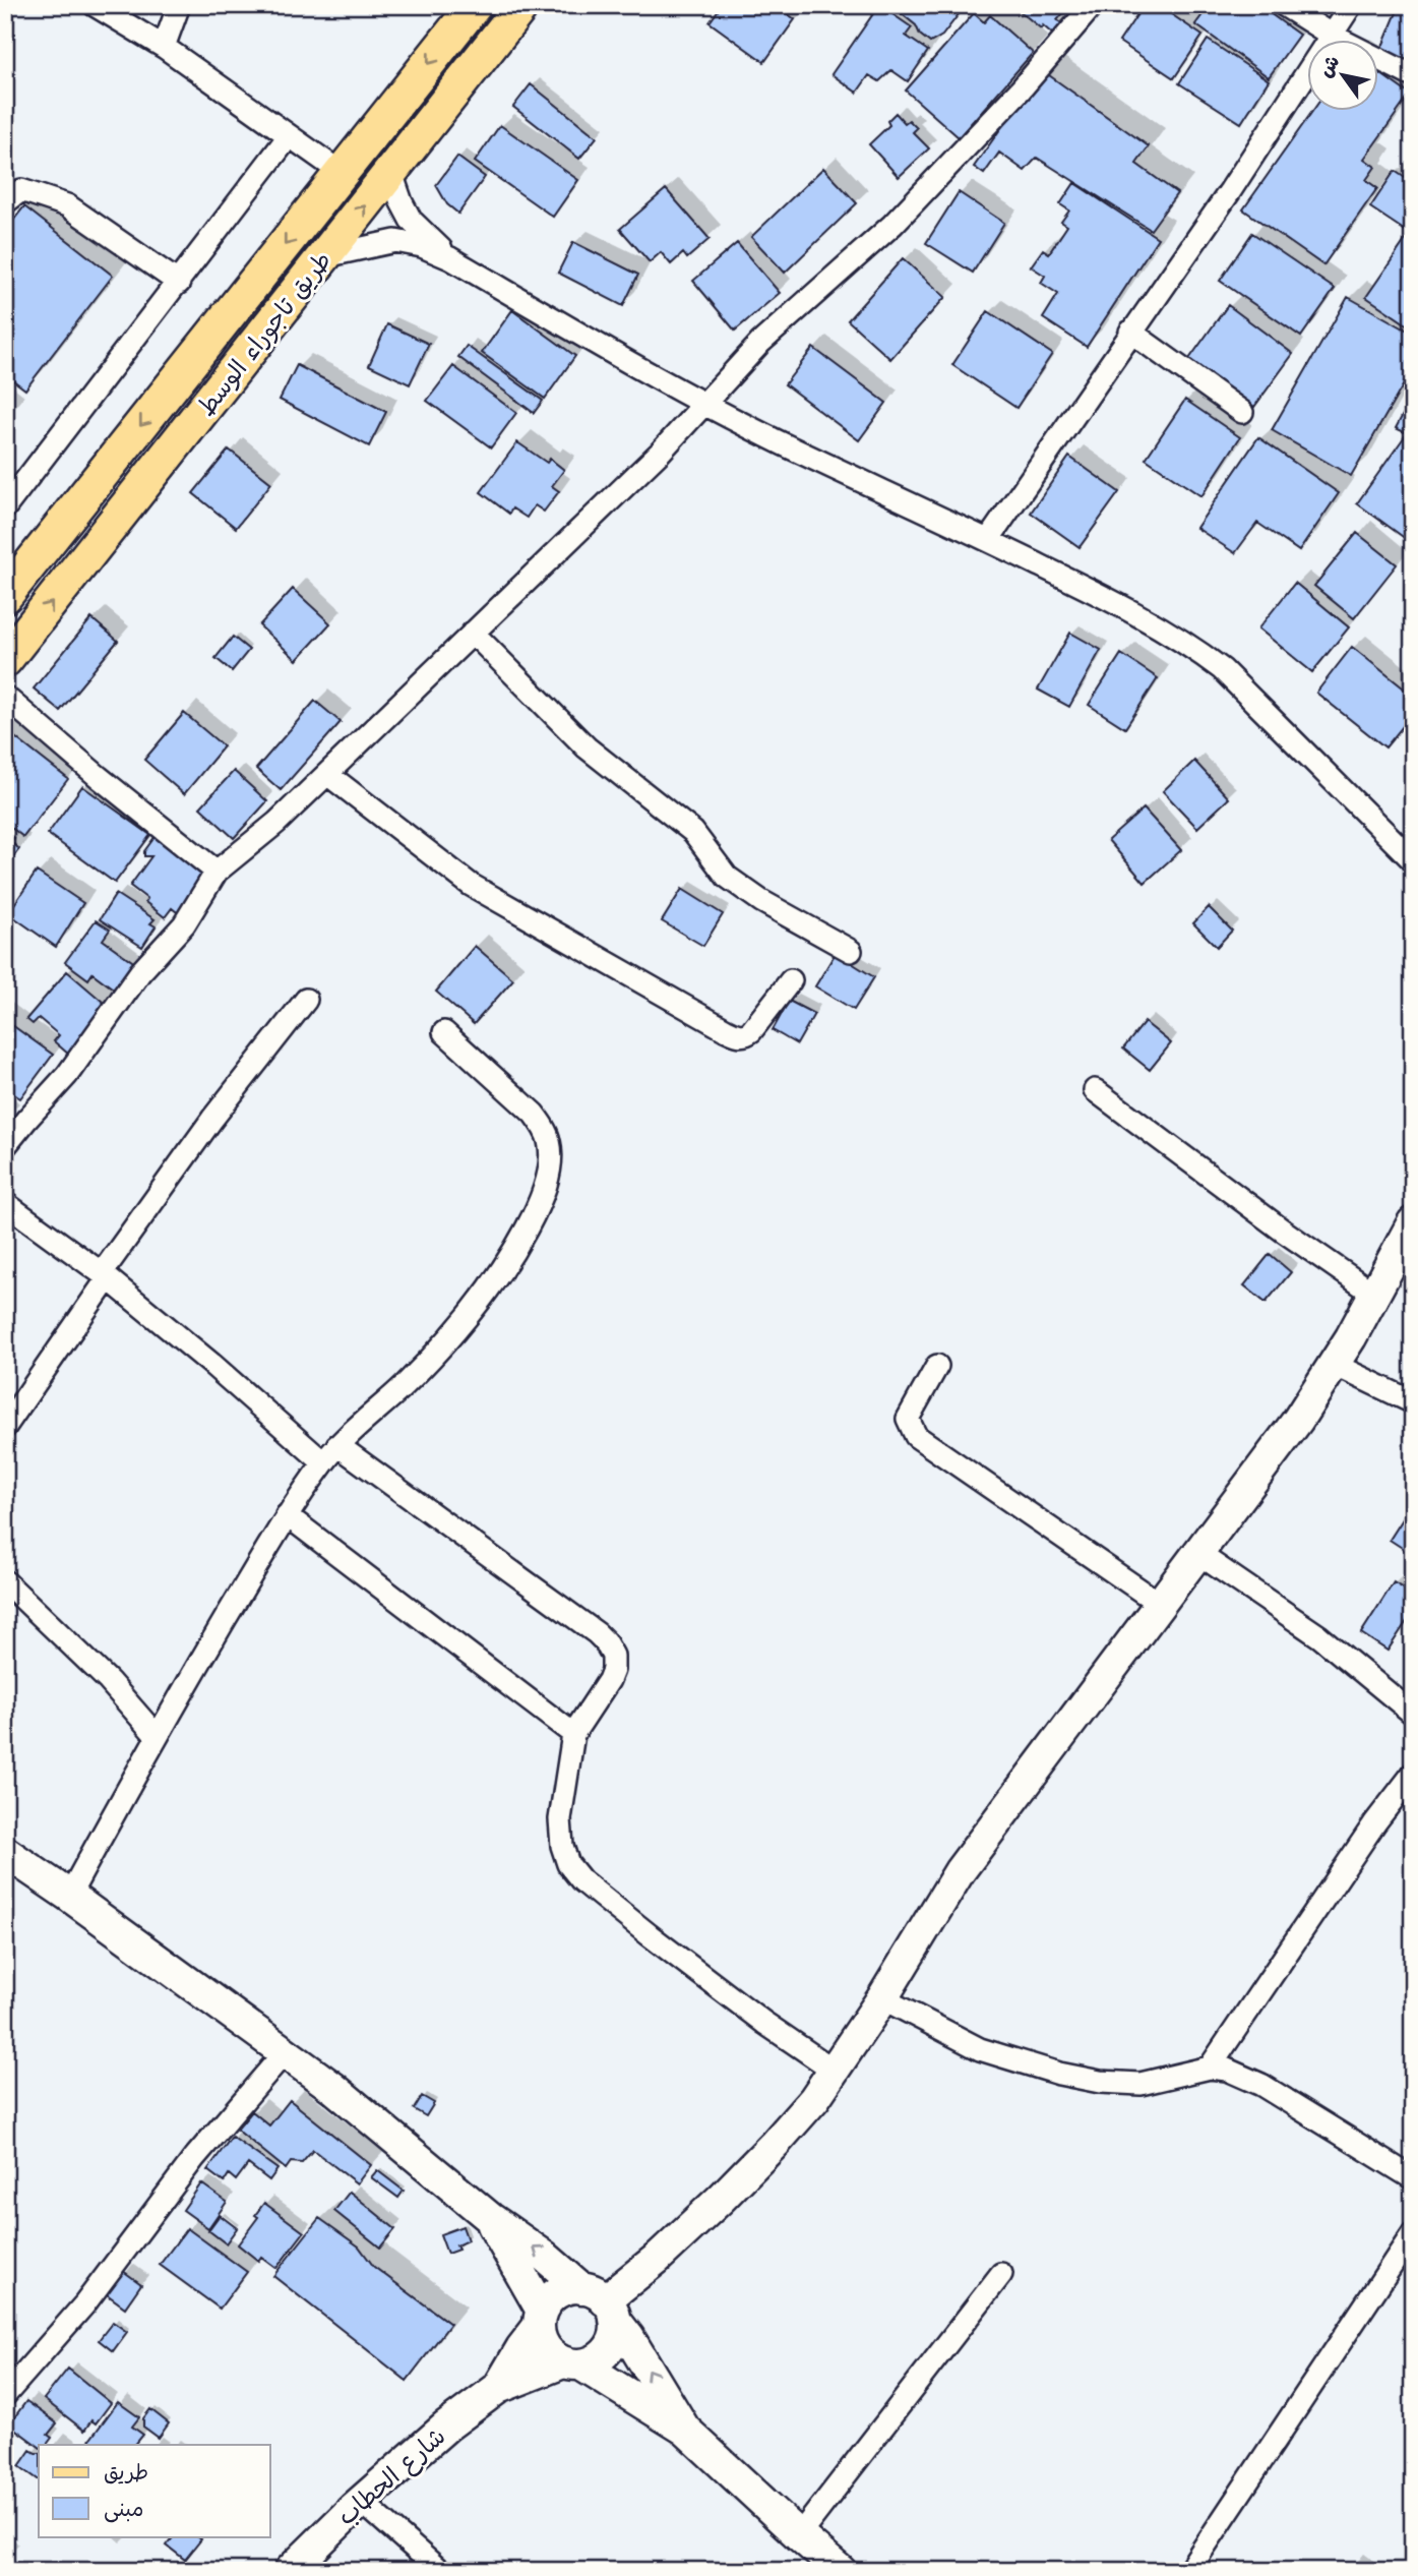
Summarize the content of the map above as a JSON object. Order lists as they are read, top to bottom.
{
  "streets": {
    "main road": ["طريق تاجوراء الوسط"],
    "street": ["شارع الحطاب"]
  },
  "legend": ["طريق", "مبنى"],
  "north": "top left"
}
